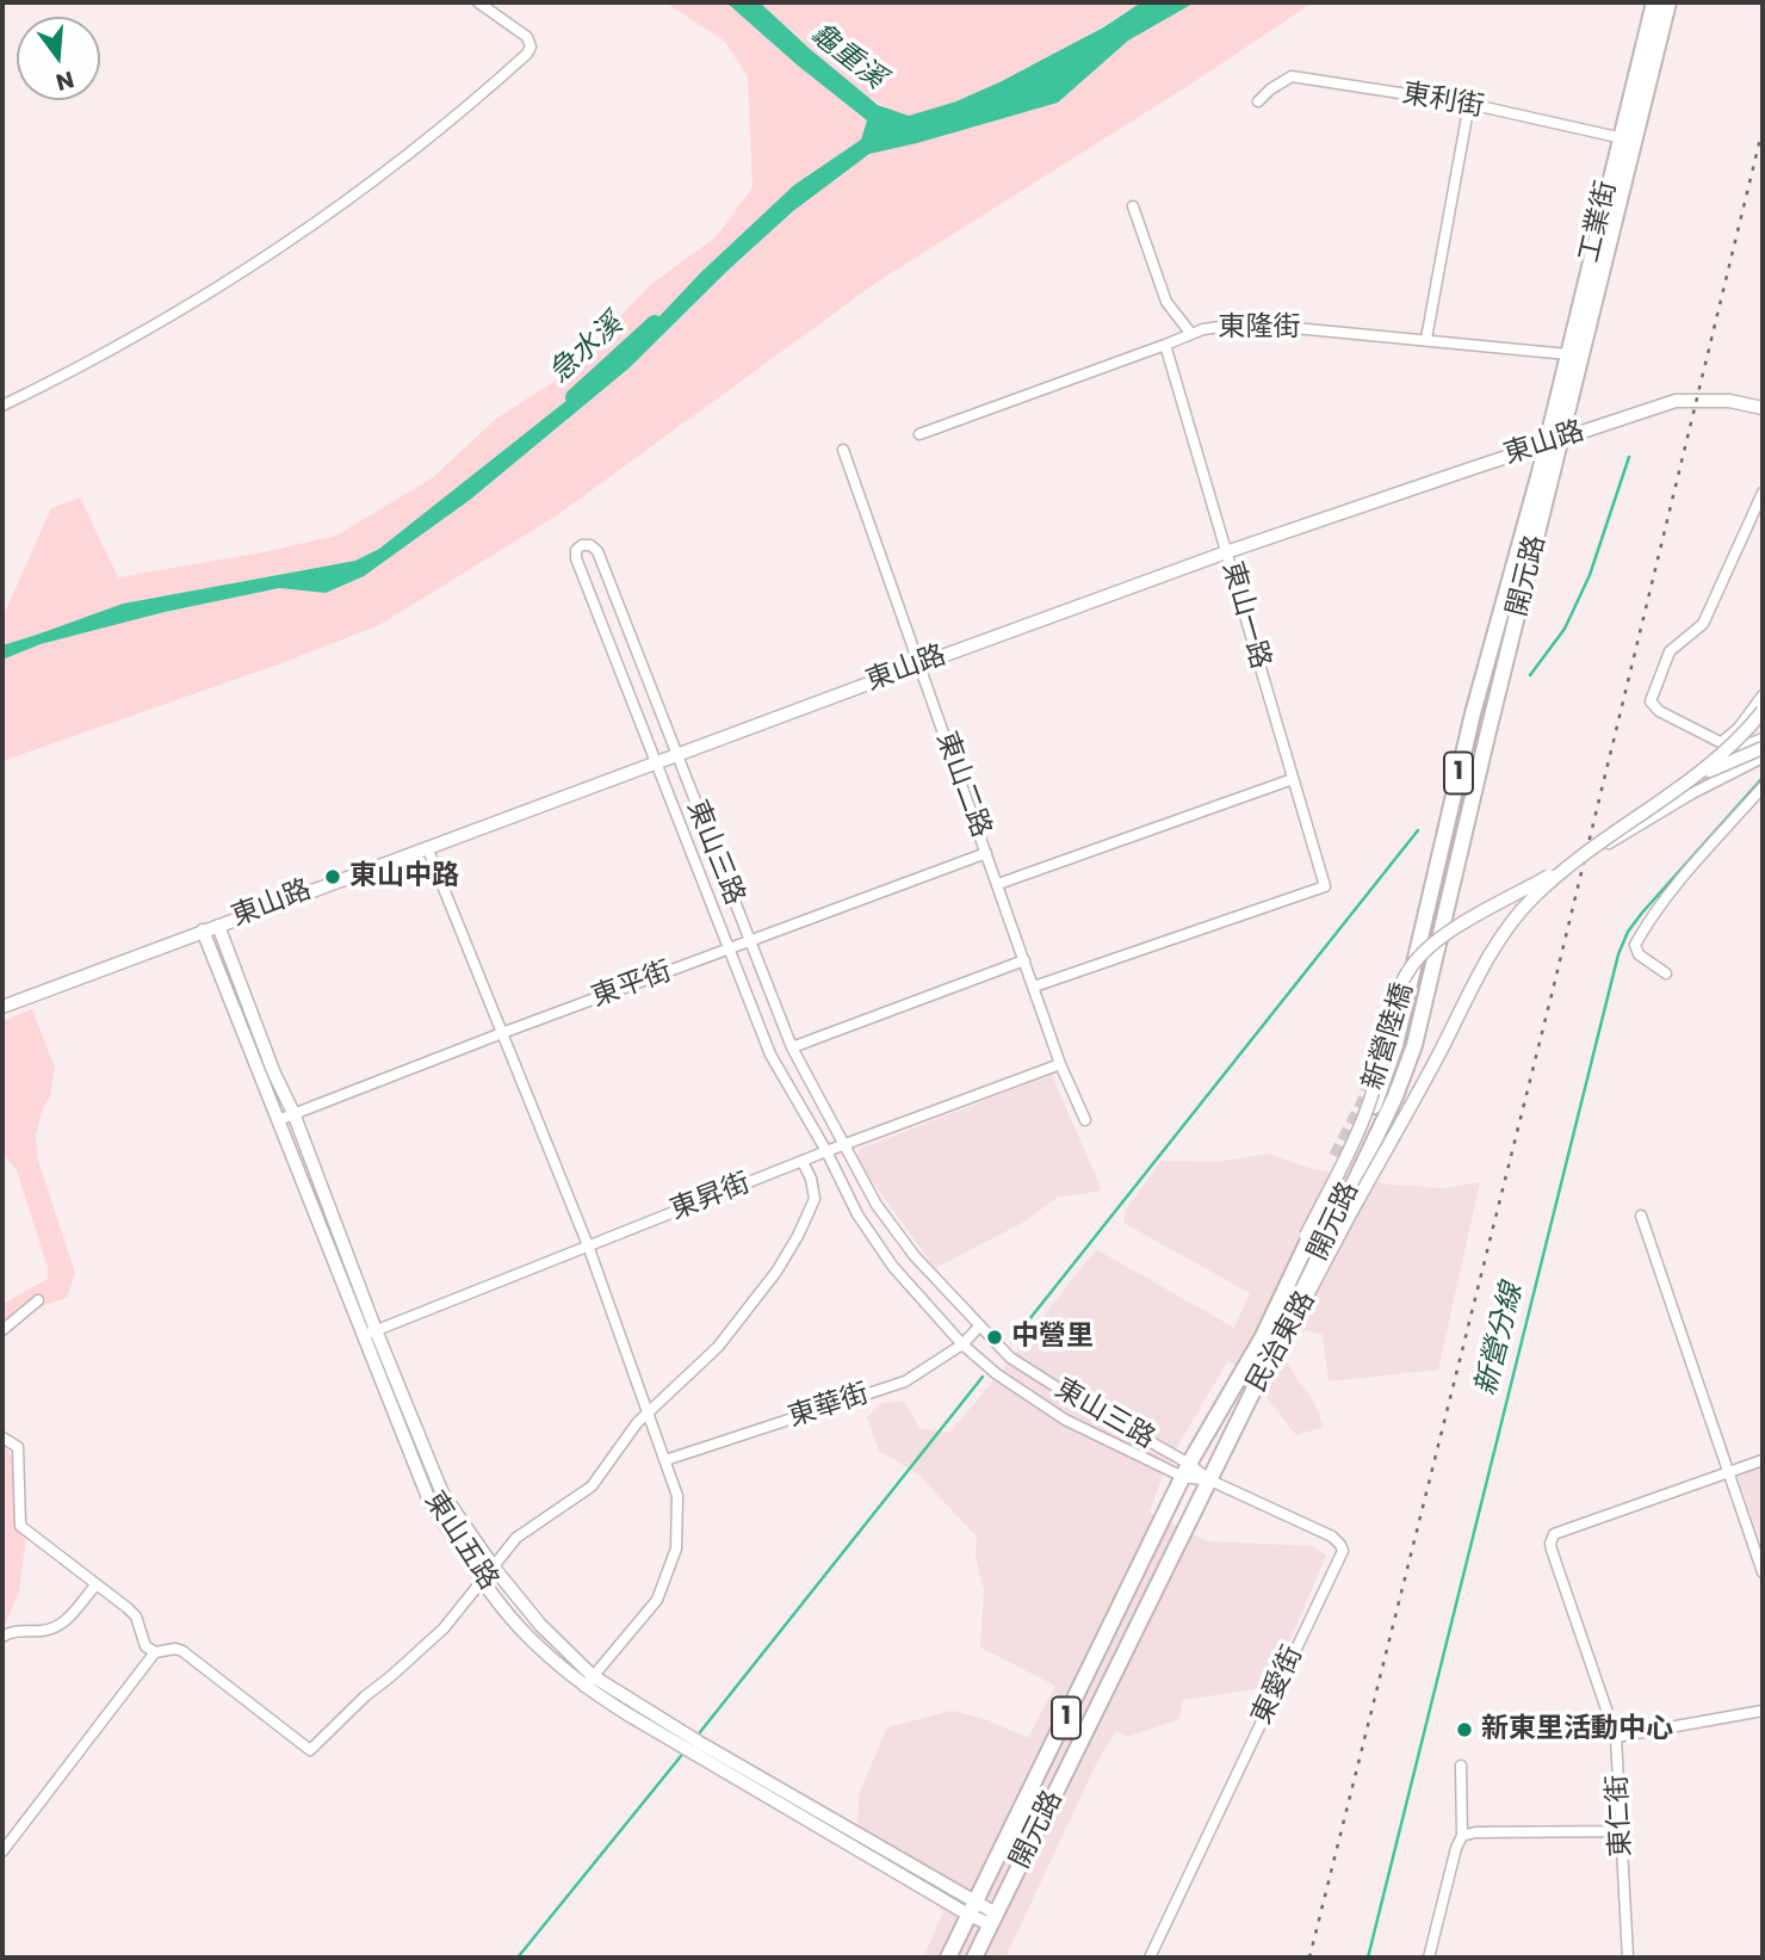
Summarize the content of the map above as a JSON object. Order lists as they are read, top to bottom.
{
  "streets": {
    "main road": ["工業街", "開元路", "1"],
    "street": [
      "東利街",
      "東隆街",
      "東山路",
      "東山一路",
      "東山二路",
      "東山三路",
      "東平街",
      "新營陸橋",
      "東昇街",
      "民治東路",
      "東華街",
      "東山五路",
      "東愛街",
      "東仁街"
    ]
  },
  "crossings": [
    ["東利街", "工業街"],
    ["工業街", "東隆街"],
    ["工業街", "東山路"],
    ["工業街", "開元路"],
    ["東隆街", "東山一路"],
    ["東山路", "開元路"],
    ["東山路", "東山一路"],
    ["東山路", "東山二路"],
    ["東山路", "東山三路"],
    ["東山路", "東山五路"],
    ["開元路", "東山三路"],
    ["開元路", "新營陸橋"],
    ["開元路", "民治東路"],
    ["開元路", "東山五路"],
    ["開元路", "東愛街"],
    ["東山一路", "東山二路"],
    ["東山二路", "東平街"],
    ["東山二路", "東昇街"],
    ["東山三路", "東平街"],
    ["東山三路", "東昇街"],
    ["東山三路", "東華街"],
    ["東山三路", "東愛街"],
    ["東平街", "東山五路"],
    ["新營陸橋", "民治東路"],
    ["東昇街", "東山五路"]
  ],
  "water": ["龜重溪", "急水溪", "新營分線"],
  "places": ["東山中路", "中營里", "新東里活動中心"],
  "north": "bottom"
}
